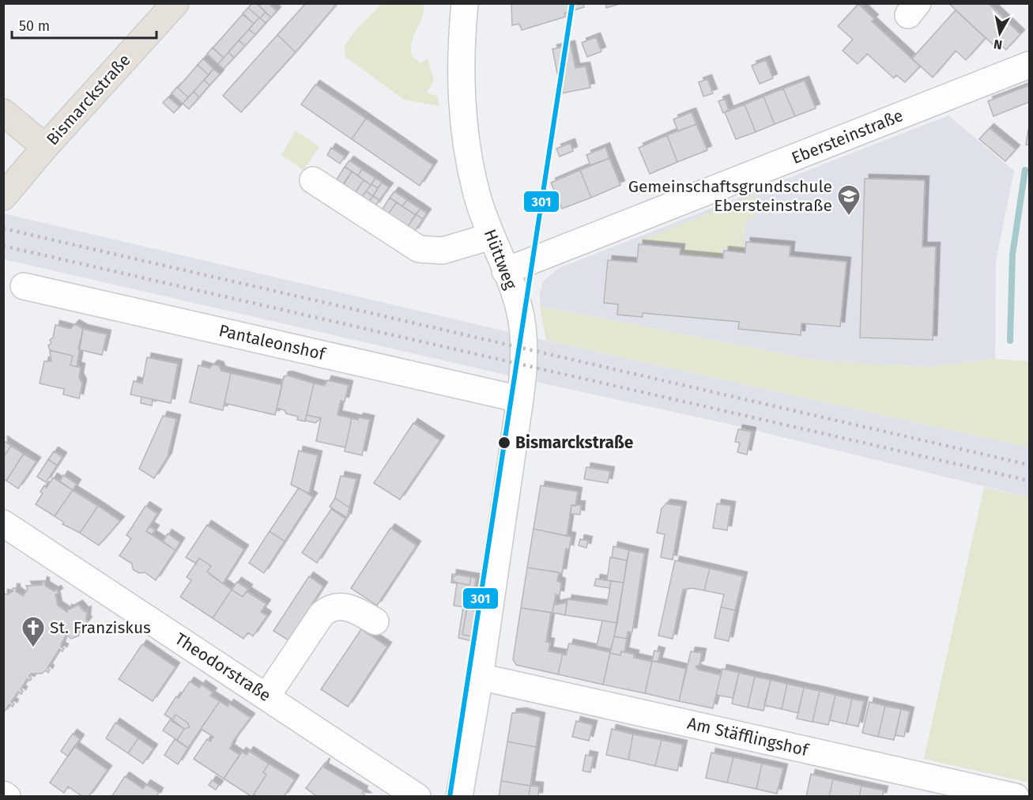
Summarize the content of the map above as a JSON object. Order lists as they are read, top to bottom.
{
  "streets": {
    "main road": ["Bismarckstraße"],
    "street": [
      "Ebersteinstraße",
      "Hüttweg",
      "Pantaleonshof",
      "Theodorstraße",
      "Am Stäfflingshof"
    ]
  },
  "crossings": [
    ["Ebersteinstraße", "Hüttweg"],
    ["Hüttweg", "Pantaleonshof"],
    ["Hüttweg", "Am Stäfflingshof"]
  ],
  "places": {
    "school or university": ["Gemeinschaftsgrundschule Ebersteinstraße"],
    "other": ["Bismarckstraße"],
    "church": ["St. Franziskus"]
  },
  "lines": ["transit line 301"],
  "scale_bar": "50 m",
  "north": "bottom"
}
